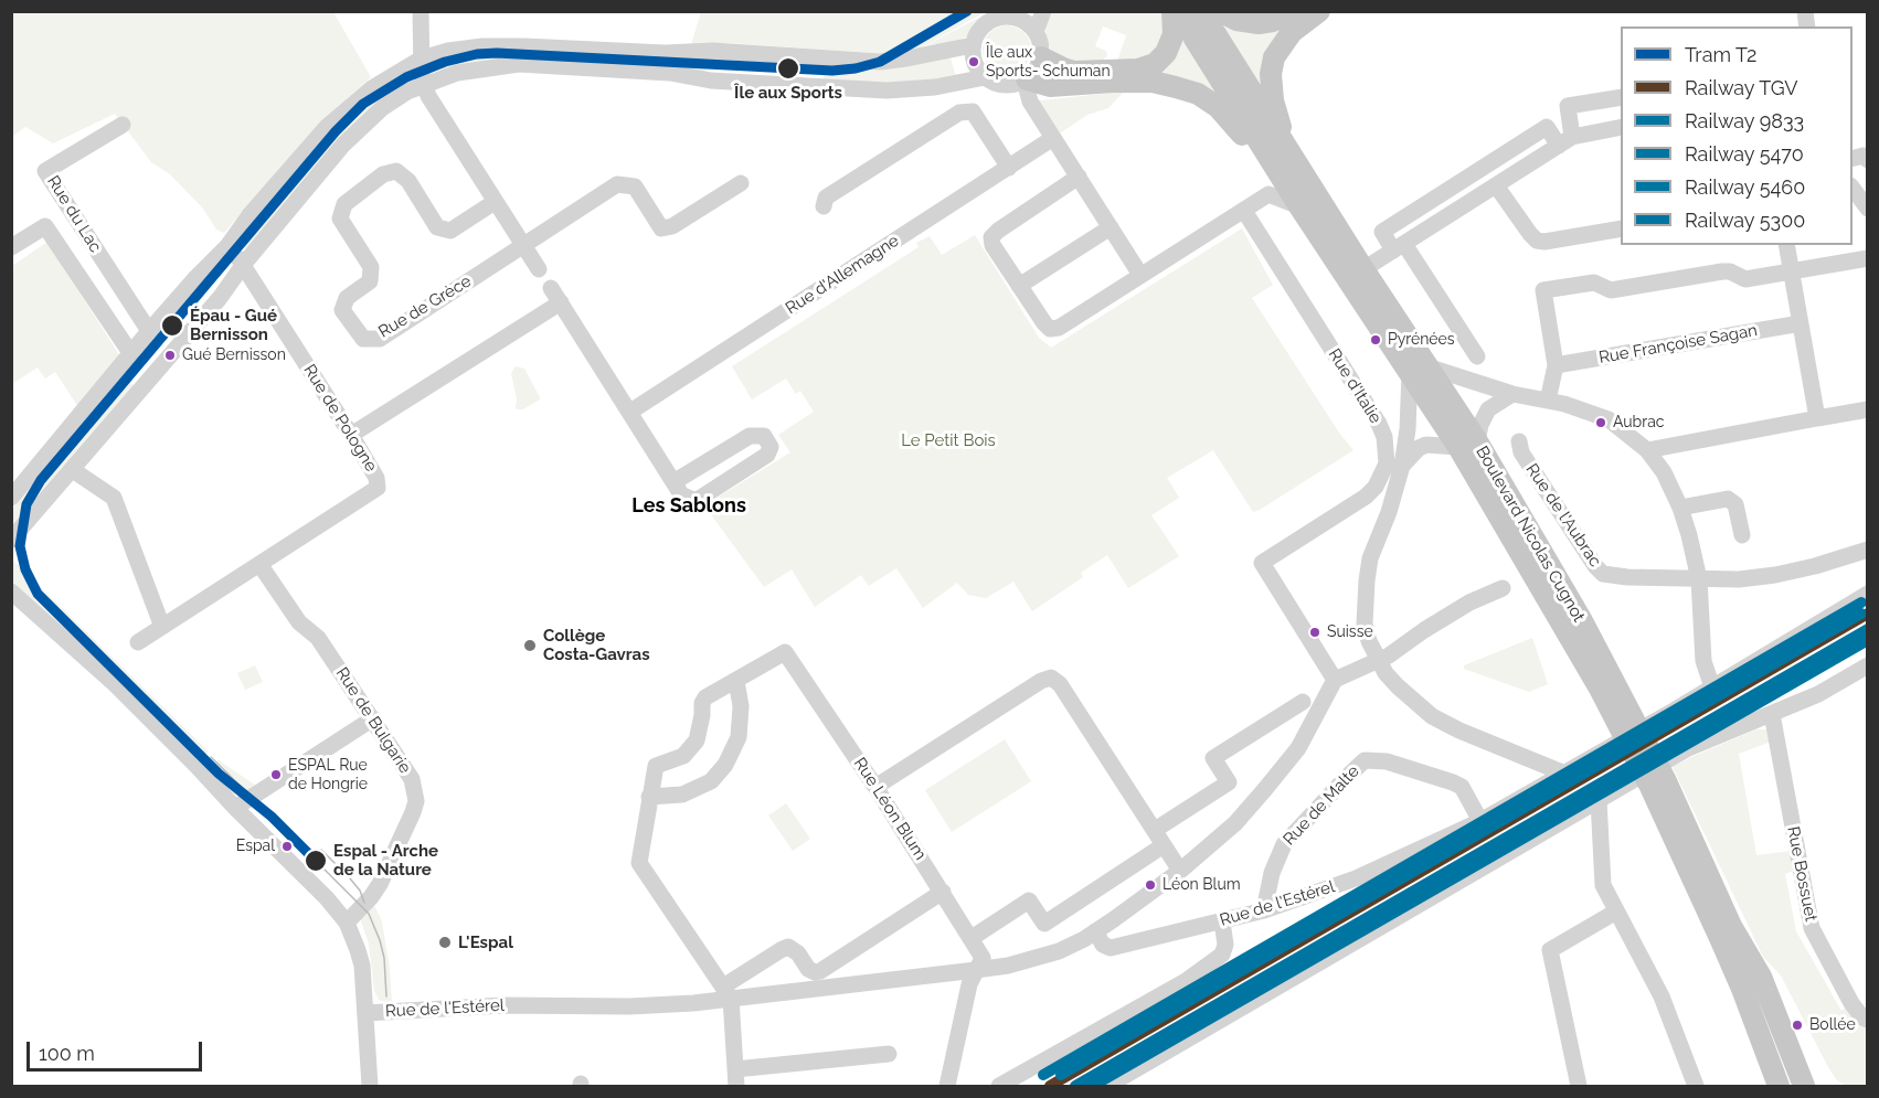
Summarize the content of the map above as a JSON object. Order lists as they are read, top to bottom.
{
  "streets": {
    "main road": ["Boulevard Nicolas Cugnot"],
    "street": [
      "Rue du Lac",
      "Rue d'Allemagne",
      "Rue de Grèce",
      "Rue Françoise Sagan",
      "Rue d'Italie",
      "Rue de Pologne",
      "Rue de l'Aubrac",
      "Rue de Bulgarie",
      "Rue de Malte",
      "Rue Léon Blum",
      "Rue Bossuet",
      "Rue de l'Estérel"
    ]
  },
  "crossings": [
    ["Rue d'Italie", "Rue de l'Estérel"],
    ["Rue de Pologne", "Rue de Bulgarie"],
    ["Rue de Bulgarie", "Rue de l'Estérel"],
    ["Rue de Malte", "Rue de l'Estérel"],
    ["Rue Léon Blum", "Rue de l'Estérel"]
  ],
  "districts": ["Les Sablons"],
  "parks": ["Le Petit Bois"],
  "places": [
    "Île aux Sports- Schuman",
    "Île aux Sports",
    "Épau - Gué Bernisson",
    "Pyrénées",
    "Gué Bernisson",
    "Aubrac",
    "Suisse",
    "Collège Costa-Gavras",
    "ESPAL Rue de Hongrie",
    "Espal",
    "Espal - Arche de la Nature",
    "Léon Blum",
    "L'Espal",
    "Bollée"
  ],
  "lines": [
    "tram line T2",
    "rail line 5470",
    "rail line TGV",
    "rail line 5300",
    "rail line 9833",
    "rail line 5460"
  ],
  "legend": [
    "Tram T2",
    "Railway TGV",
    "Railway 9833",
    "Railway 5470",
    "Railway 5460",
    "Railway 5300"
  ],
  "scale_bar": "100 m"
}
